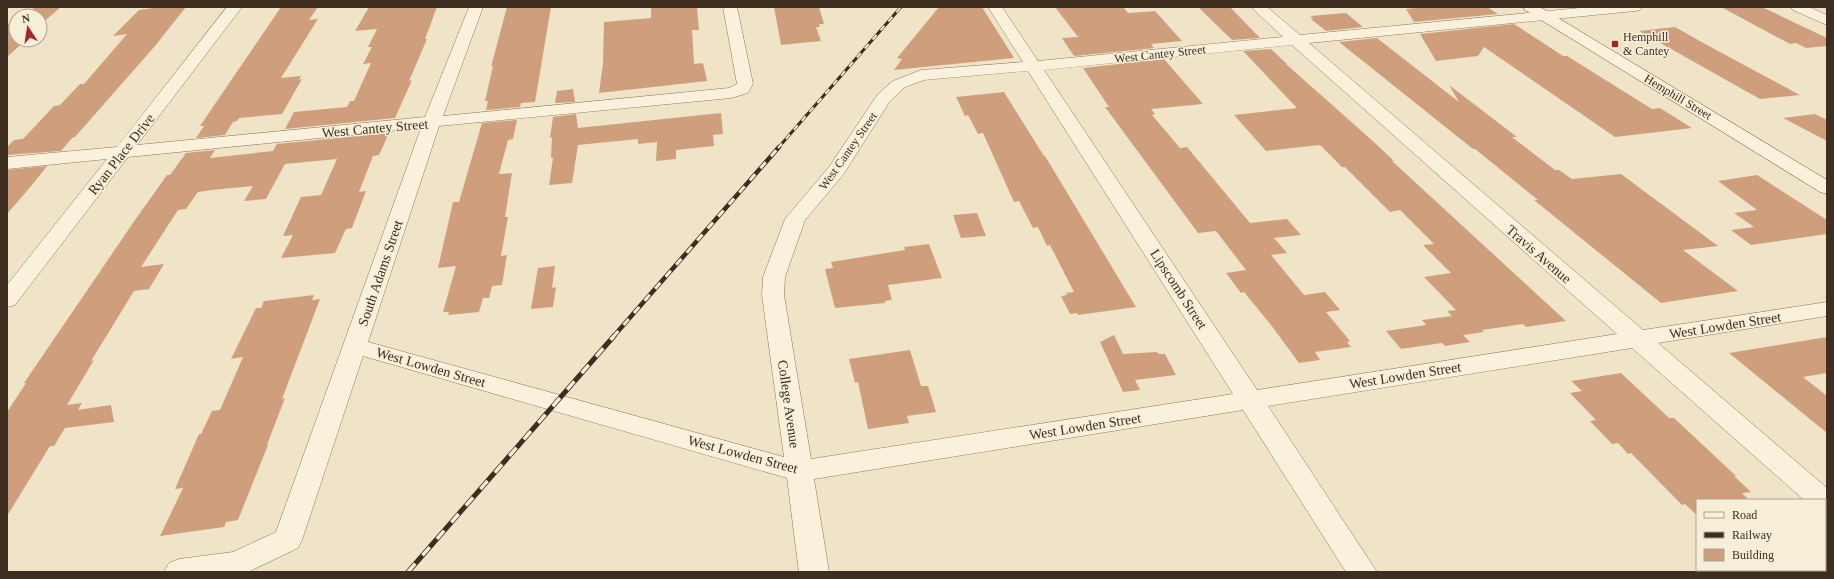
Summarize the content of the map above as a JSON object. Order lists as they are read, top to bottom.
{
  "streets": {
    "street": [
      "West Cantey Street",
      "Hemphill Street",
      "Ryan Place Drive",
      "Travis Avenue",
      "South Adams Street",
      "Lipscomb Street",
      "West Lowden Street",
      "College Avenue"
    ]
  },
  "crossings": [
    ["West Cantey Street", "Hemphill Street"],
    ["West Cantey Street", "Ryan Place Drive"],
    ["West Cantey Street", "Travis Avenue"],
    ["West Cantey Street", "South Adams Street"],
    ["West Cantey Street", "Lipscomb Street"],
    ["West Cantey Street", "College Avenue"],
    ["Travis Avenue", "West Lowden Street"],
    ["South Adams Street", "West Lowden Street"],
    ["Lipscomb Street", "West Lowden Street"],
    ["West Lowden Street", "College Avenue"]
  ],
  "places": {
    "transit": ["Hemphill & Cantey"]
  },
  "legend": ["Road", "Railway", "Building"],
  "north": "top"
}
